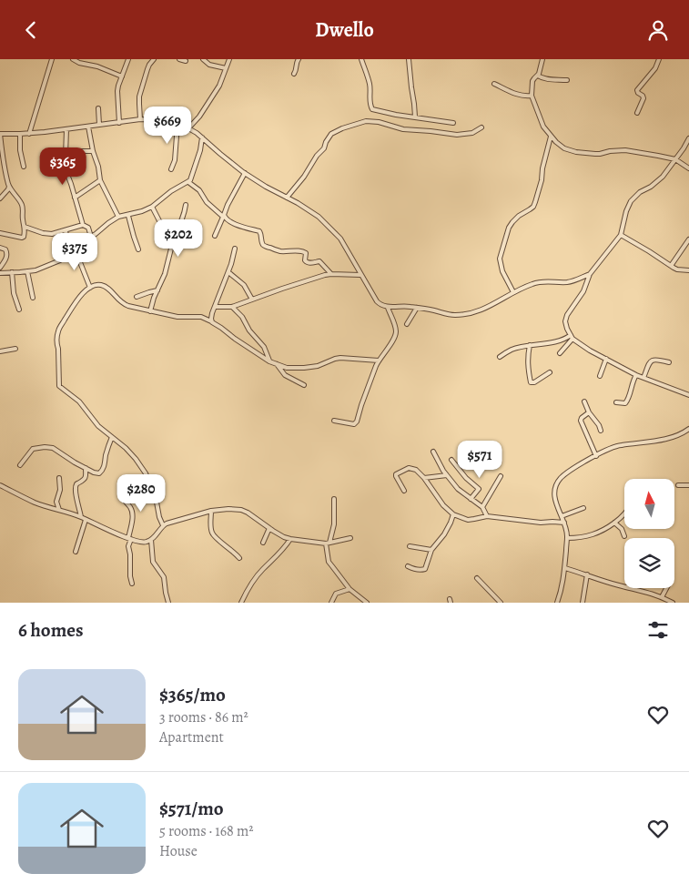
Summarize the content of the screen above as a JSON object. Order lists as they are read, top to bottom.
{
  "north": "top",
  "page": {
    "header": "Dwello",
    "price": [
      "$669",
      "$365",
      "$202",
      "$375",
      "$571",
      "$280"
    ],
    "heading": "6 homes",
    "list": [
      {
        "name": "$365/mo",
        "note": "3 rooms · 86 m² · Apartment"
      },
      {
        "name": "$571/mo",
        "note": "5 rooms · 168 m² · House"
      }
    ]
  }
}
